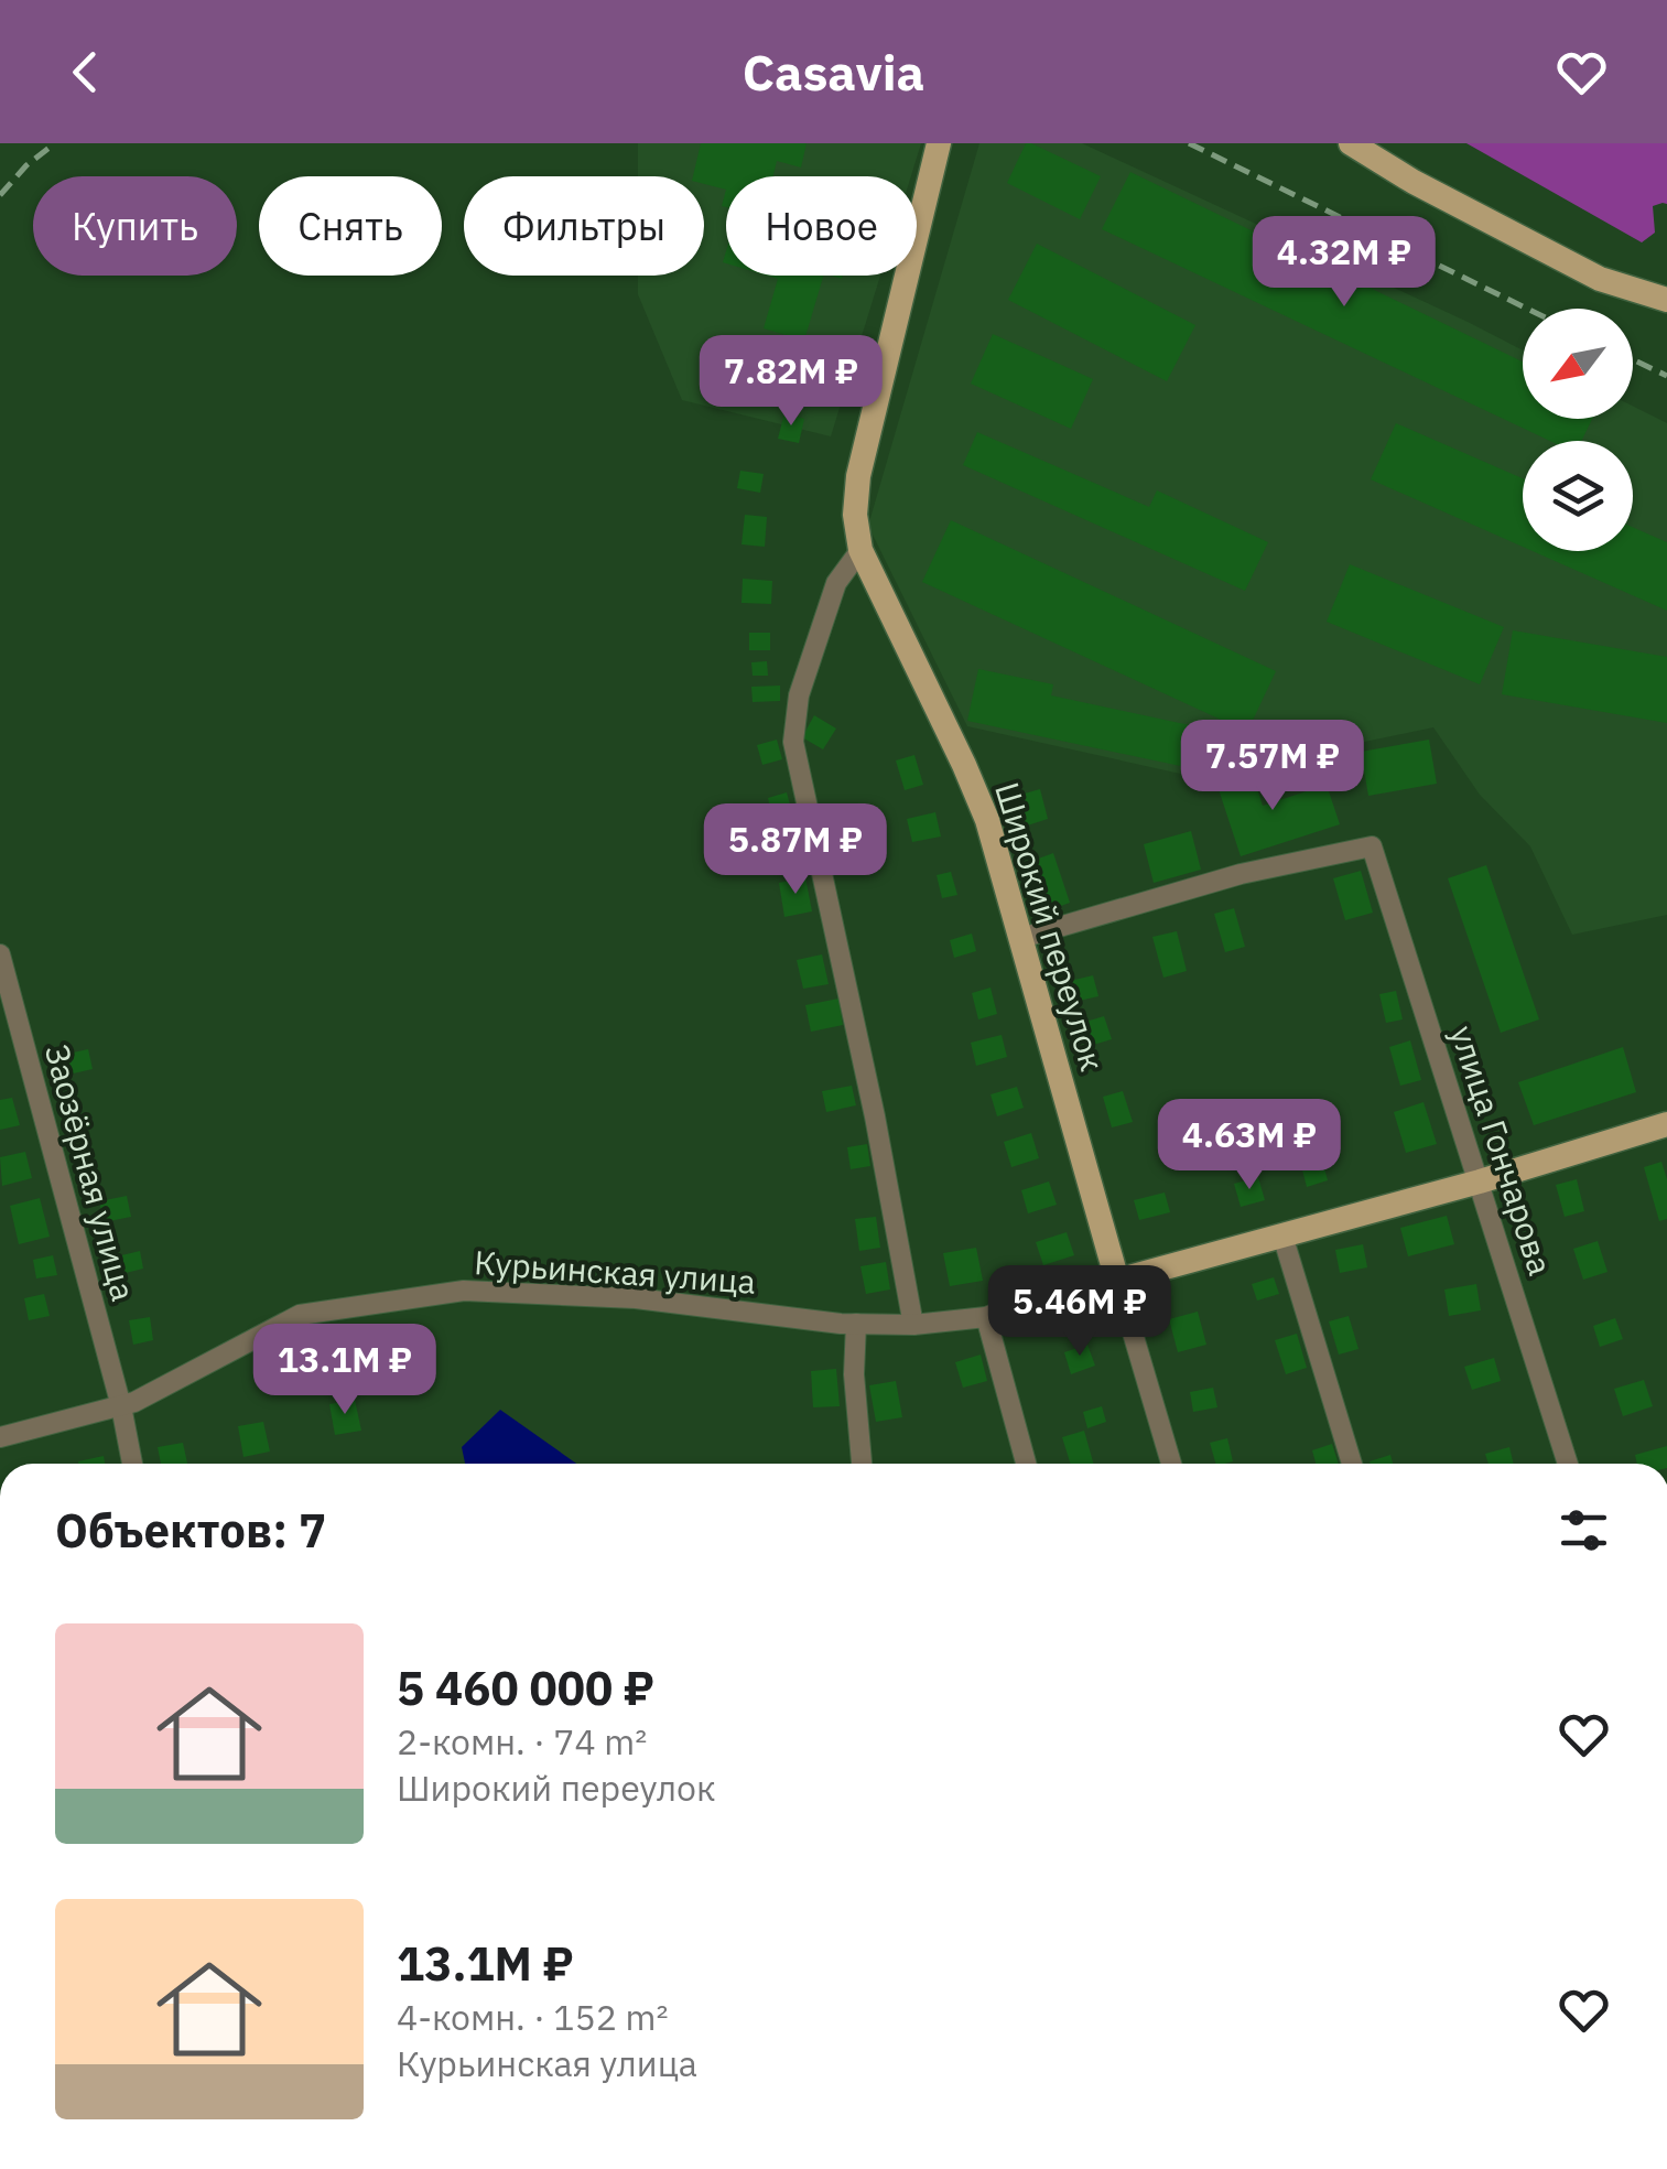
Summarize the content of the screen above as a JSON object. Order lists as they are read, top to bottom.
{
  "streets": {
    "main road": ["Широкий переулок"],
    "street": ["улица Гончарова", "Заозёрная улица", "Курьинская улица"]
  },
  "crossings": [
    ["Широкий переулок", "улица Гончарова"],
    ["Широкий переулок", "Курьинская улица"],
    ["Заозёрная улица", "Курьинская улица"]
  ],
  "north": "bottom left",
  "page": {
    "header": "Casavia",
    "chip": [
      "Купить",
      "Снять",
      "Фильтры",
      "Новое"
    ],
    "price": [
      "4.32M ₽",
      "7.82M ₽",
      "7.57M ₽",
      "5.87M ₽",
      "4.63M ₽",
      "5.46M ₽",
      "13.1M ₽"
    ],
    "heading": "Объектов: 7",
    "list": [
      {
        "name": "5 460 000 ₽",
        "note": "2-комн. · 74 m² · Широкий переулок"
      },
      {
        "name": "13.1M ₽",
        "note": "4-комн. · 152 m² · Курьинская улица"
      }
    ]
  }
}
